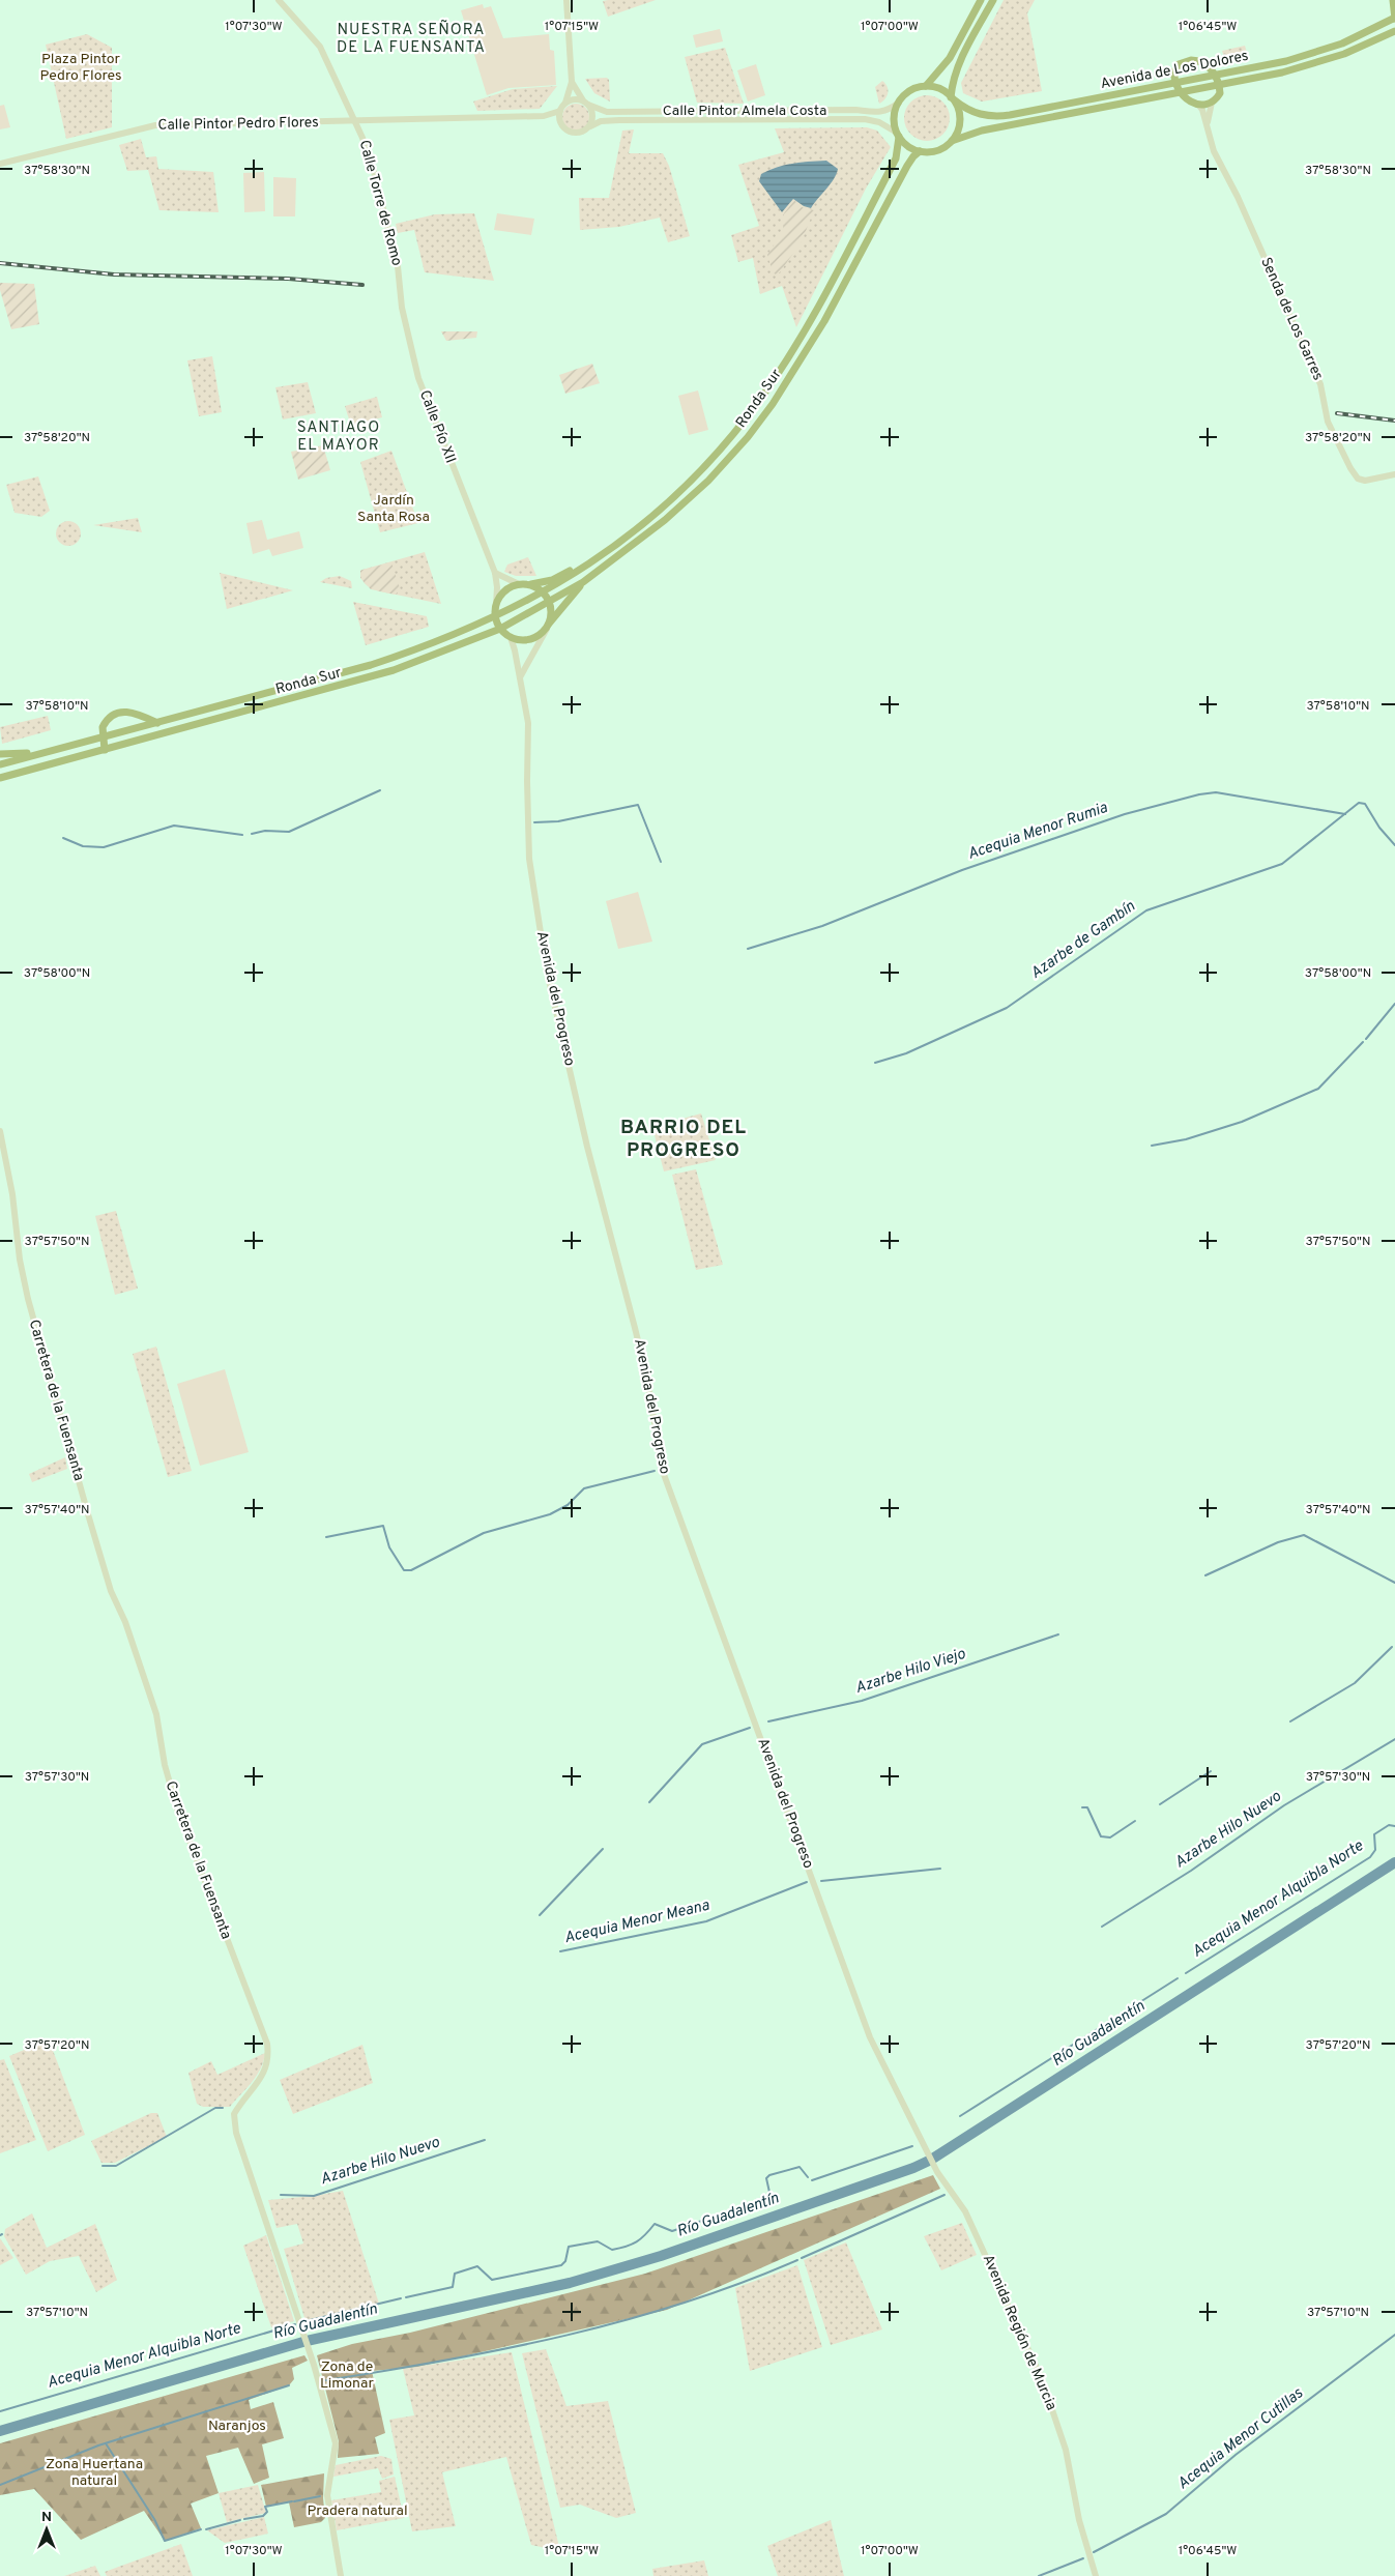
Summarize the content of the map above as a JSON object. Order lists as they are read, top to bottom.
{
  "streets": {
    "main road": [
      "Avenida de Los Dolores",
      "Calle Pintor Almela Costa",
      "Calle Pintor Pedro Flores",
      "Calle Torre de Romo",
      "Senda de Los Garres",
      "Ronda Sur",
      "Calle Pío XII",
      "Avenida del Progreso",
      "Carretera de la Fuensanta",
      "Avenida Región de Murcia"
    ]
  },
  "crossings": [
    ["Avenida de Los Dolores", "Calle Pintor Almela Costa"],
    ["Avenida de Los Dolores", "Ronda Sur"],
    ["Calle Pintor Almela Costa", "Ronda Sur"],
    ["Calle Pintor Pedro Flores", "Calle Torre de Romo"],
    ["Calle Torre de Romo", "Calle Pío XII"],
    ["Avenida del Progreso", "Avenida Región de Murcia"]
  ],
  "districts": ["NUESTRA SEÑORA DE LA FUENSANTA", "SANTIAGO EL MAYOR", "BARRIO DEL PROGRESO"],
  "water": [
    "Acequia Menor Rumia",
    "Azarbe de Gambín",
    "Azarbe Hilo Viejo",
    "Azarbe Hilo Nuevo",
    "Acequia Menor Alquibla Norte",
    "Acequia Menor Meana",
    "Río Guadalentín",
    "Acequia Menor Cutillas"
  ],
  "parks": [
    "Plaza Pintor Pedro Flores",
    "Jardín Santa Rosa",
    "Zona de Limonar",
    "Naranjos",
    "Zona Huertana natural",
    "Pradera natural"
  ],
  "north": "top",
  "coordinates": [
    "1°07'30\"W",
    "1°07'15\"W",
    "1°07'00\"W",
    "1°06'45\"W",
    "37°58'30\"N",
    "37°58'20\"N",
    "37°58'10\"N",
    "37°58'00\"N",
    "37°57'50\"N",
    "37°57'40\"N",
    "37°57'30\"N",
    "37°57'20\"N",
    "37°57'10\"N"
  ]
}
